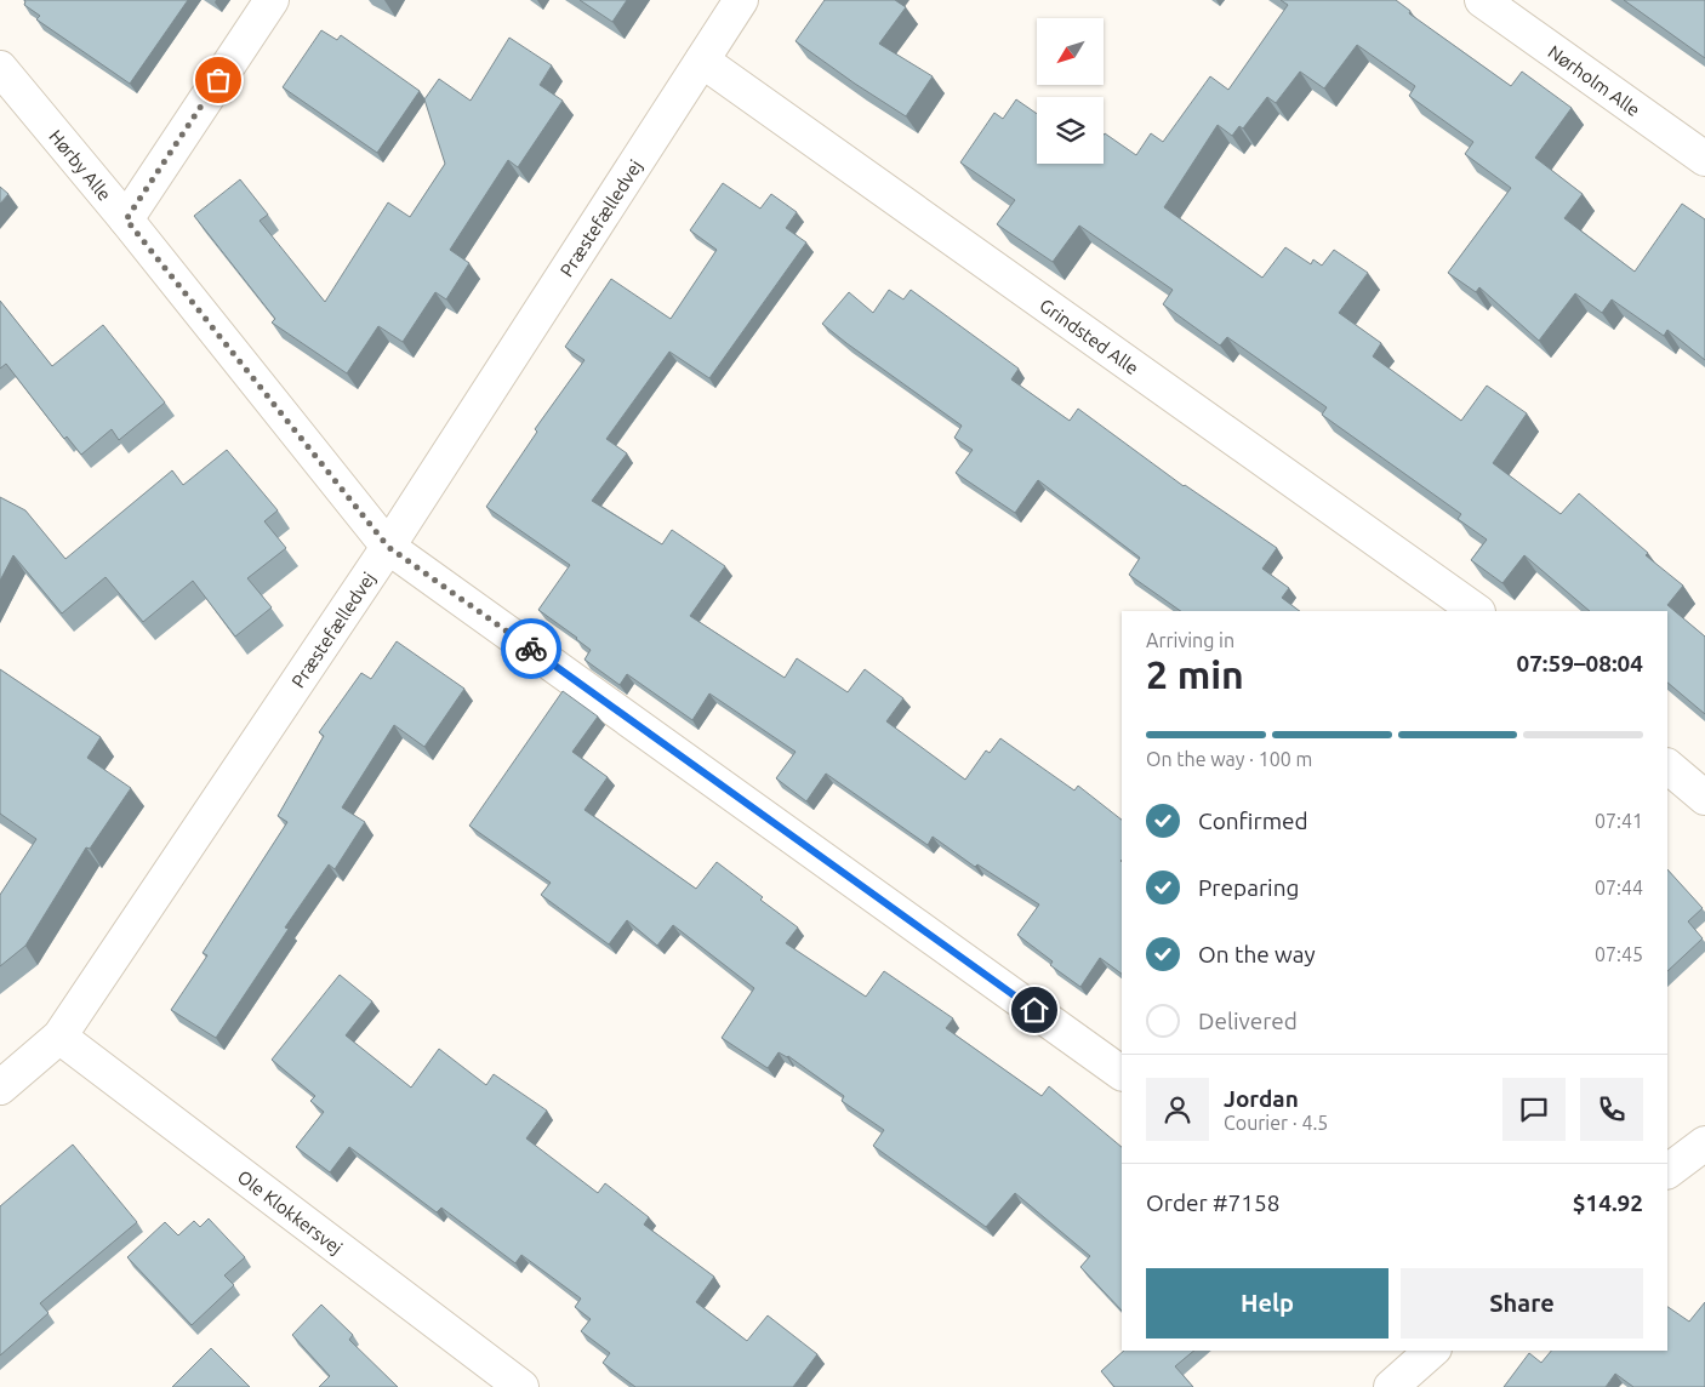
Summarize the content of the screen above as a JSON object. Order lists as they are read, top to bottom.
{
  "streets": {
    "street": [
      "Nørholm Alle",
      "Hørby Alle",
      "Præstefælledvej",
      "Grindsted Alle",
      "Ole Klokkersvej"
    ]
  },
  "crossings": [
    ["Hørby Alle", "Præstefælledvej"],
    ["Præstefælledvej", "Grindsted Alle"],
    ["Præstefælledvej", "Ole Klokkersvej"]
  ],
  "north": "bottom left",
  "page": {
    "heading": ["2 min", "Arriving in", "07:59–08:04"],
    "panel": [
      "Jordan",
      "Courier · 4.5",
      "Order #7158",
      "$14.92"
    ],
    "bar": "On the way · 100 m",
    "list": [
      ["Confirmed", "07:41"],
      ["Preparing", "07:44"],
      ["On the way", "07:45"],
      "Delivered"
    ],
    "buttons": ["Help", "Share"]
  }
}
